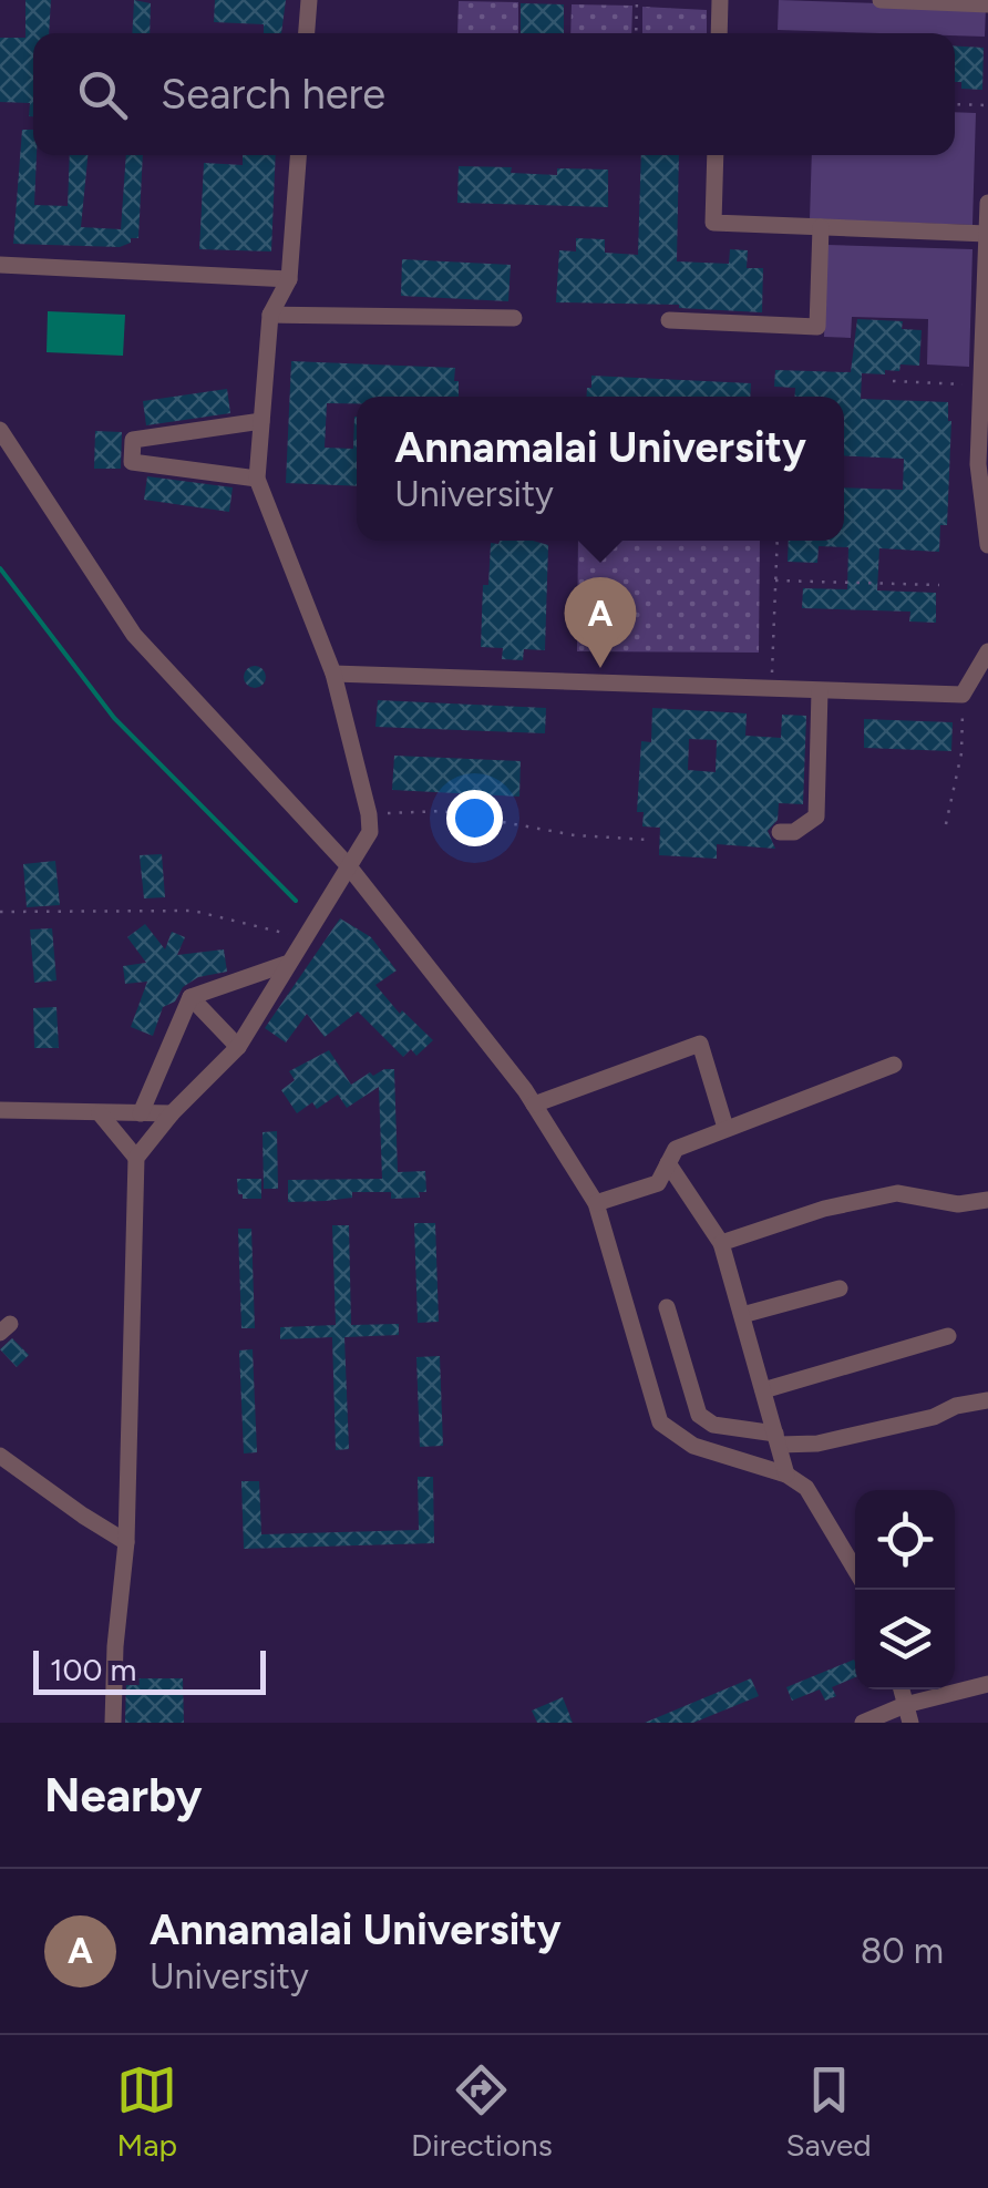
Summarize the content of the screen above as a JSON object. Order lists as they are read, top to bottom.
{
  "scale_bar": "100 m",
  "page": {
    "search": "Search here",
    "popup": ["Annamalai University", "University"],
    "pins": "A",
    "scale": "100 m",
    "heading": "Nearby",
    "list": [
      {
        "mark": "A",
        "name": "Annamalai University",
        "note": "University",
        "value": "80 m"
      }
    ],
    "nav": ["Map", "Directions", "Saved"]
  }
}
